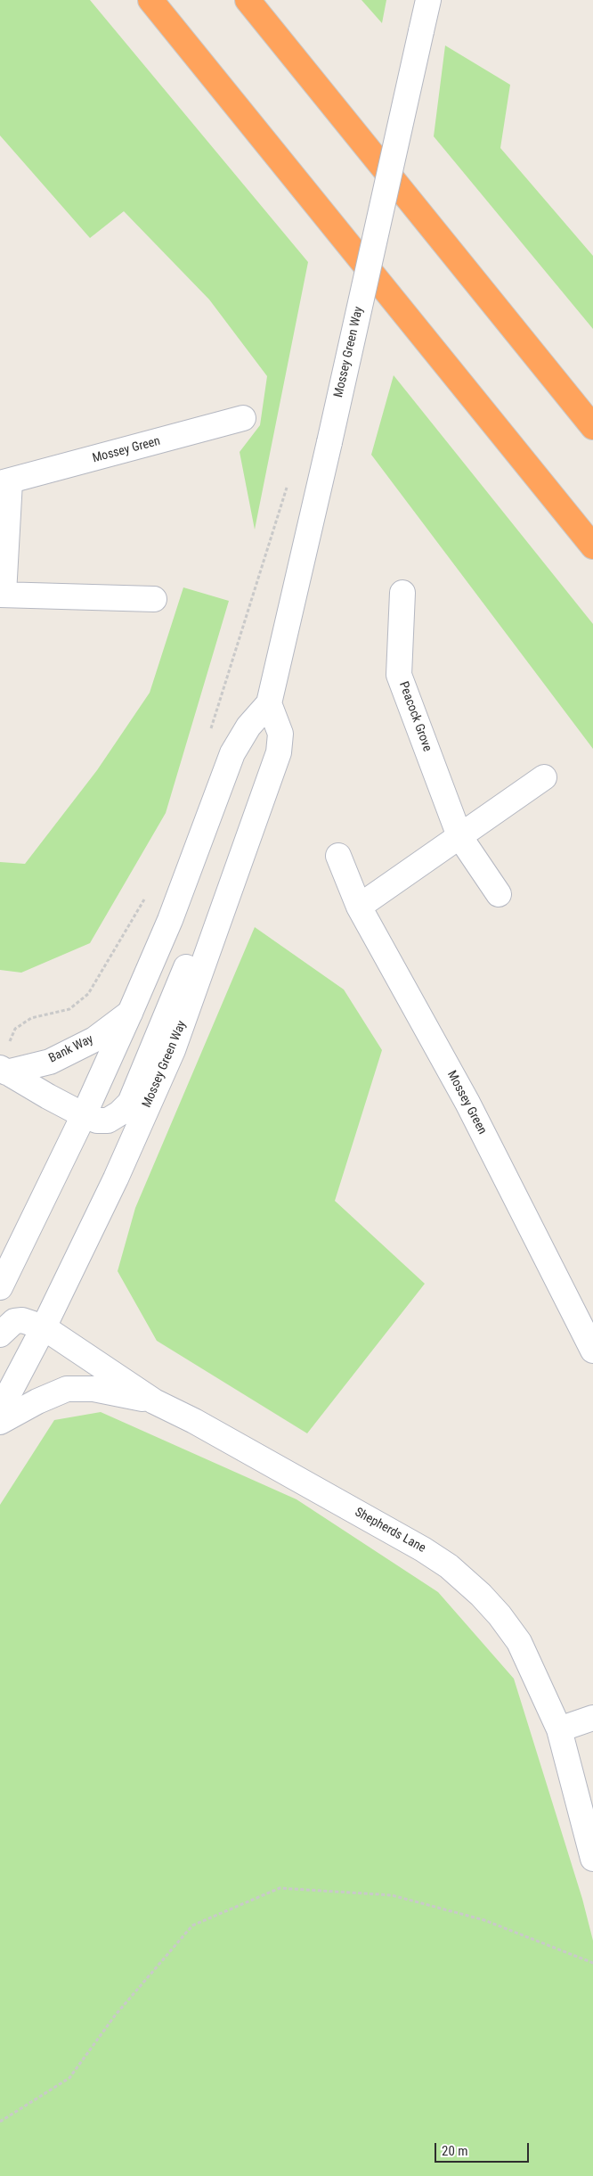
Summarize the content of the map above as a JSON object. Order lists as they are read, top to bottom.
{
  "streets": {
    "street": [
      "Mossey Green Way",
      "Mossey Green",
      "Peacock Grove",
      "Bank Way",
      "Shepherds Lane"
    ]
  },
  "crossings": [
    ["Mossey Green Way", "Bank Way"],
    ["Mossey Green Way", "Shepherds Lane"]
  ],
  "scale_bar": "20 m"
}
